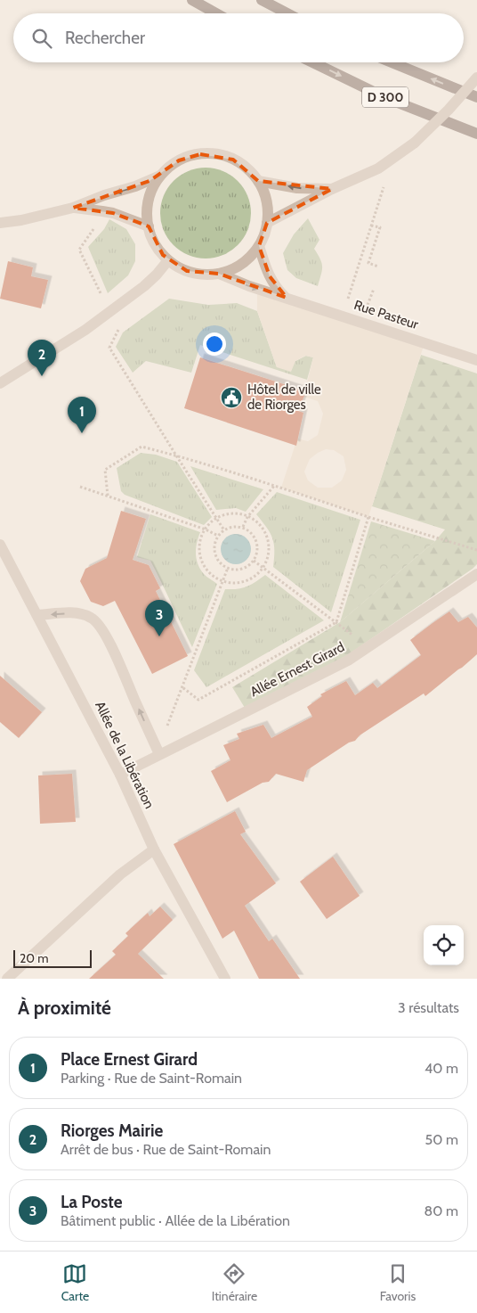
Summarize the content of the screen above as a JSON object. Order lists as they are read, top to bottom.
{
  "streets": {
    "main road": ["D 300"],
    "street": ["Rue Pasteur", "Allée Ernest Girard", "Allée de la Libération"]
  },
  "crossings": [
    ["Allée Ernest Girard", "Allée de la Libération"]
  ],
  "places": {
    "public building": ["Hôtel de ville de Riorges"]
  },
  "scale_bar": "20 m",
  "page": {
    "search": "Rechercher",
    "pins": ["2", "1", "3"],
    "scale": "20 m",
    "heading": ["À proximité", "3 résultats"],
    "list": [
      {
        "mark": "1",
        "name": "Place Ernest Girard",
        "note": "Parking · Rue de Saint-Romain",
        "value": "40 m"
      },
      {
        "mark": "2",
        "name": "Riorges Mairie",
        "note": "Arrêt de bus · Rue de Saint-Romain",
        "value": "50 m"
      },
      {
        "mark": "3",
        "name": "La Poste",
        "note": "Bâtiment public · Allée de la Libération",
        "value": "80 m"
      }
    ],
    "nav": ["Carte", "Itinéraire", "Favoris"]
  }
}
